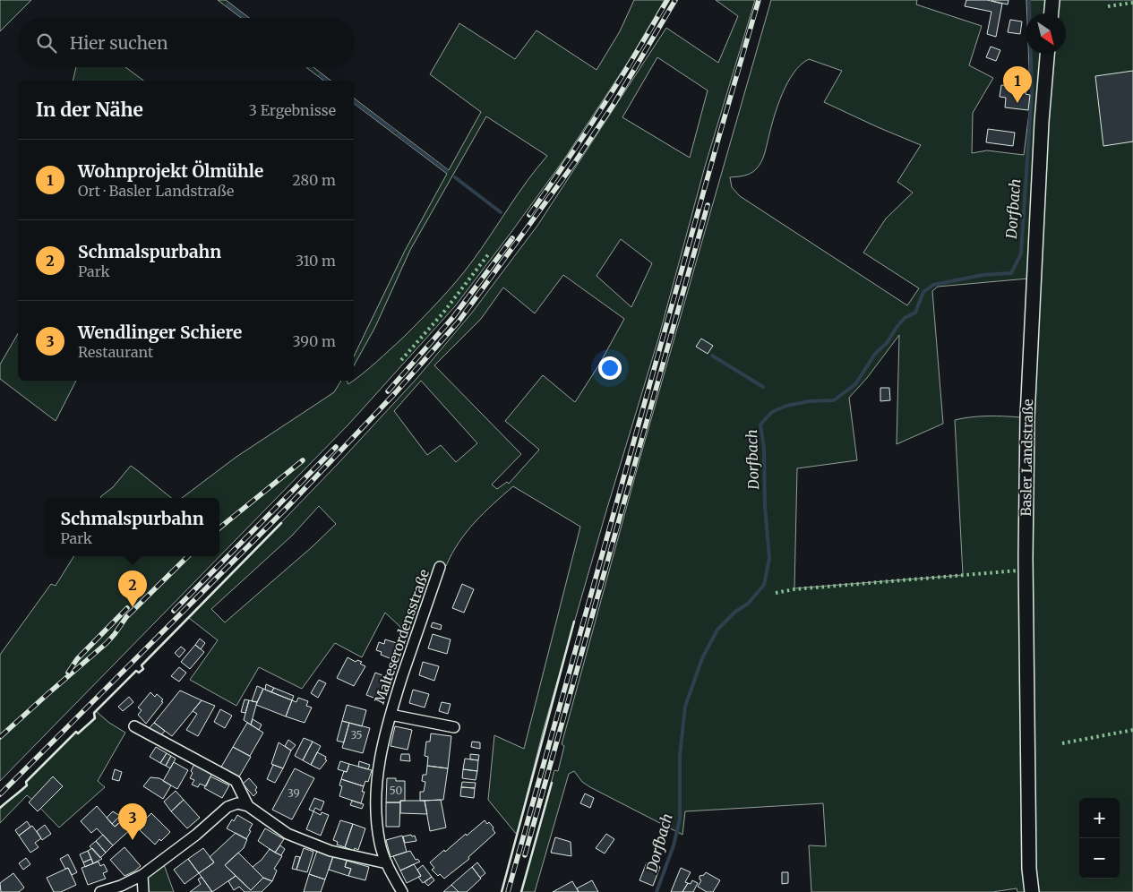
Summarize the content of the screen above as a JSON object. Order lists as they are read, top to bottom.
{
  "streets": {
    "street": ["Basler Landstraße", "Malteserordensstraße"]
  },
  "water": ["Dorfbach"],
  "house_numbers": ["35", "50", "39"],
  "north": "bottom right",
  "page": {
    "search": "Hier suchen",
    "pins": ["1", "2", "3"],
    "heading": ["In der Nähe", "3 Ergebnisse"],
    "list": [
      {
        "mark": "1",
        "name": "Wohnprojekt Ölmühle",
        "note": "Ort · Basler Landstraße",
        "value": "280 m"
      },
      {
        "mark": "2",
        "name": "Schmalspurbahn",
        "note": "Park",
        "value": "310 m"
      },
      {
        "mark": "3",
        "name": "Wendlinger Schiere",
        "note": "Restaurant",
        "value": "390 m"
      }
    ],
    "popup": ["Schmalspurbahn", "Park"],
    "map_buttons": ["+", "−"]
  }
}
